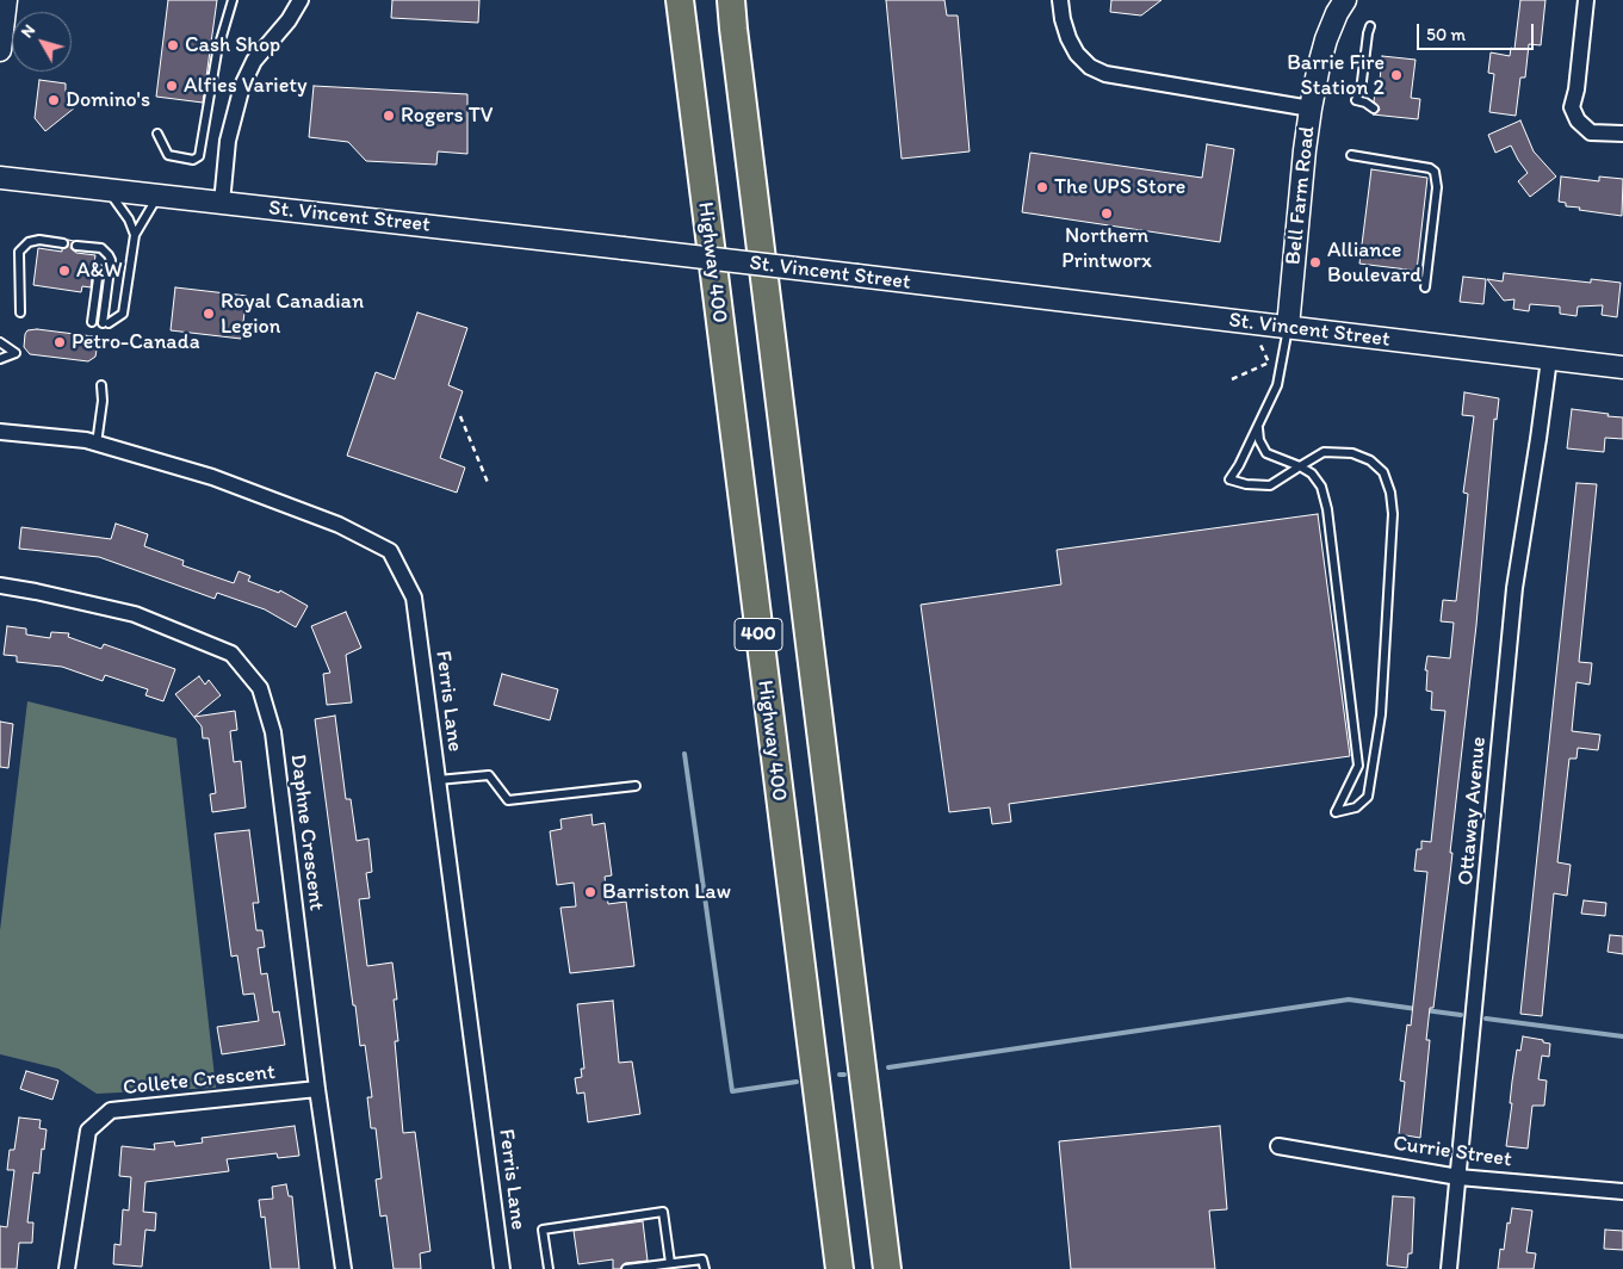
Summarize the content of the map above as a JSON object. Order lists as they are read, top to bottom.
{
  "streets": {
    "highway": ["Highway 400", "400"],
    "main road": ["Bell Farm Road", "St. Vincent Street"],
    "street": [
      "Ferris Lane",
      "Ottaway Avenue",
      "Daphne Crescent",
      "Collete Crescent",
      "Currie Street"
    ]
  },
  "crossings": [
    ["Bell Farm Road", "St. Vincent Street"],
    ["St. Vincent Street", "Ottaway Avenue"],
    ["Ottaway Avenue", "Currie Street"],
    ["Daphne Crescent", "Collete Crescent"]
  ],
  "places": [
    "Cash Shop",
    "Barrie Fire Station 2",
    "Alfies Variety",
    "Domino's",
    "Rogers TV",
    "The UPS Store",
    "Northern Printworx",
    "Alliance Boulevard",
    "A&W",
    "Royal Canadian Legion",
    "Petro-Canada",
    "Barriston Law"
  ],
  "scale_bar": "50 m",
  "north": "top left"
}
